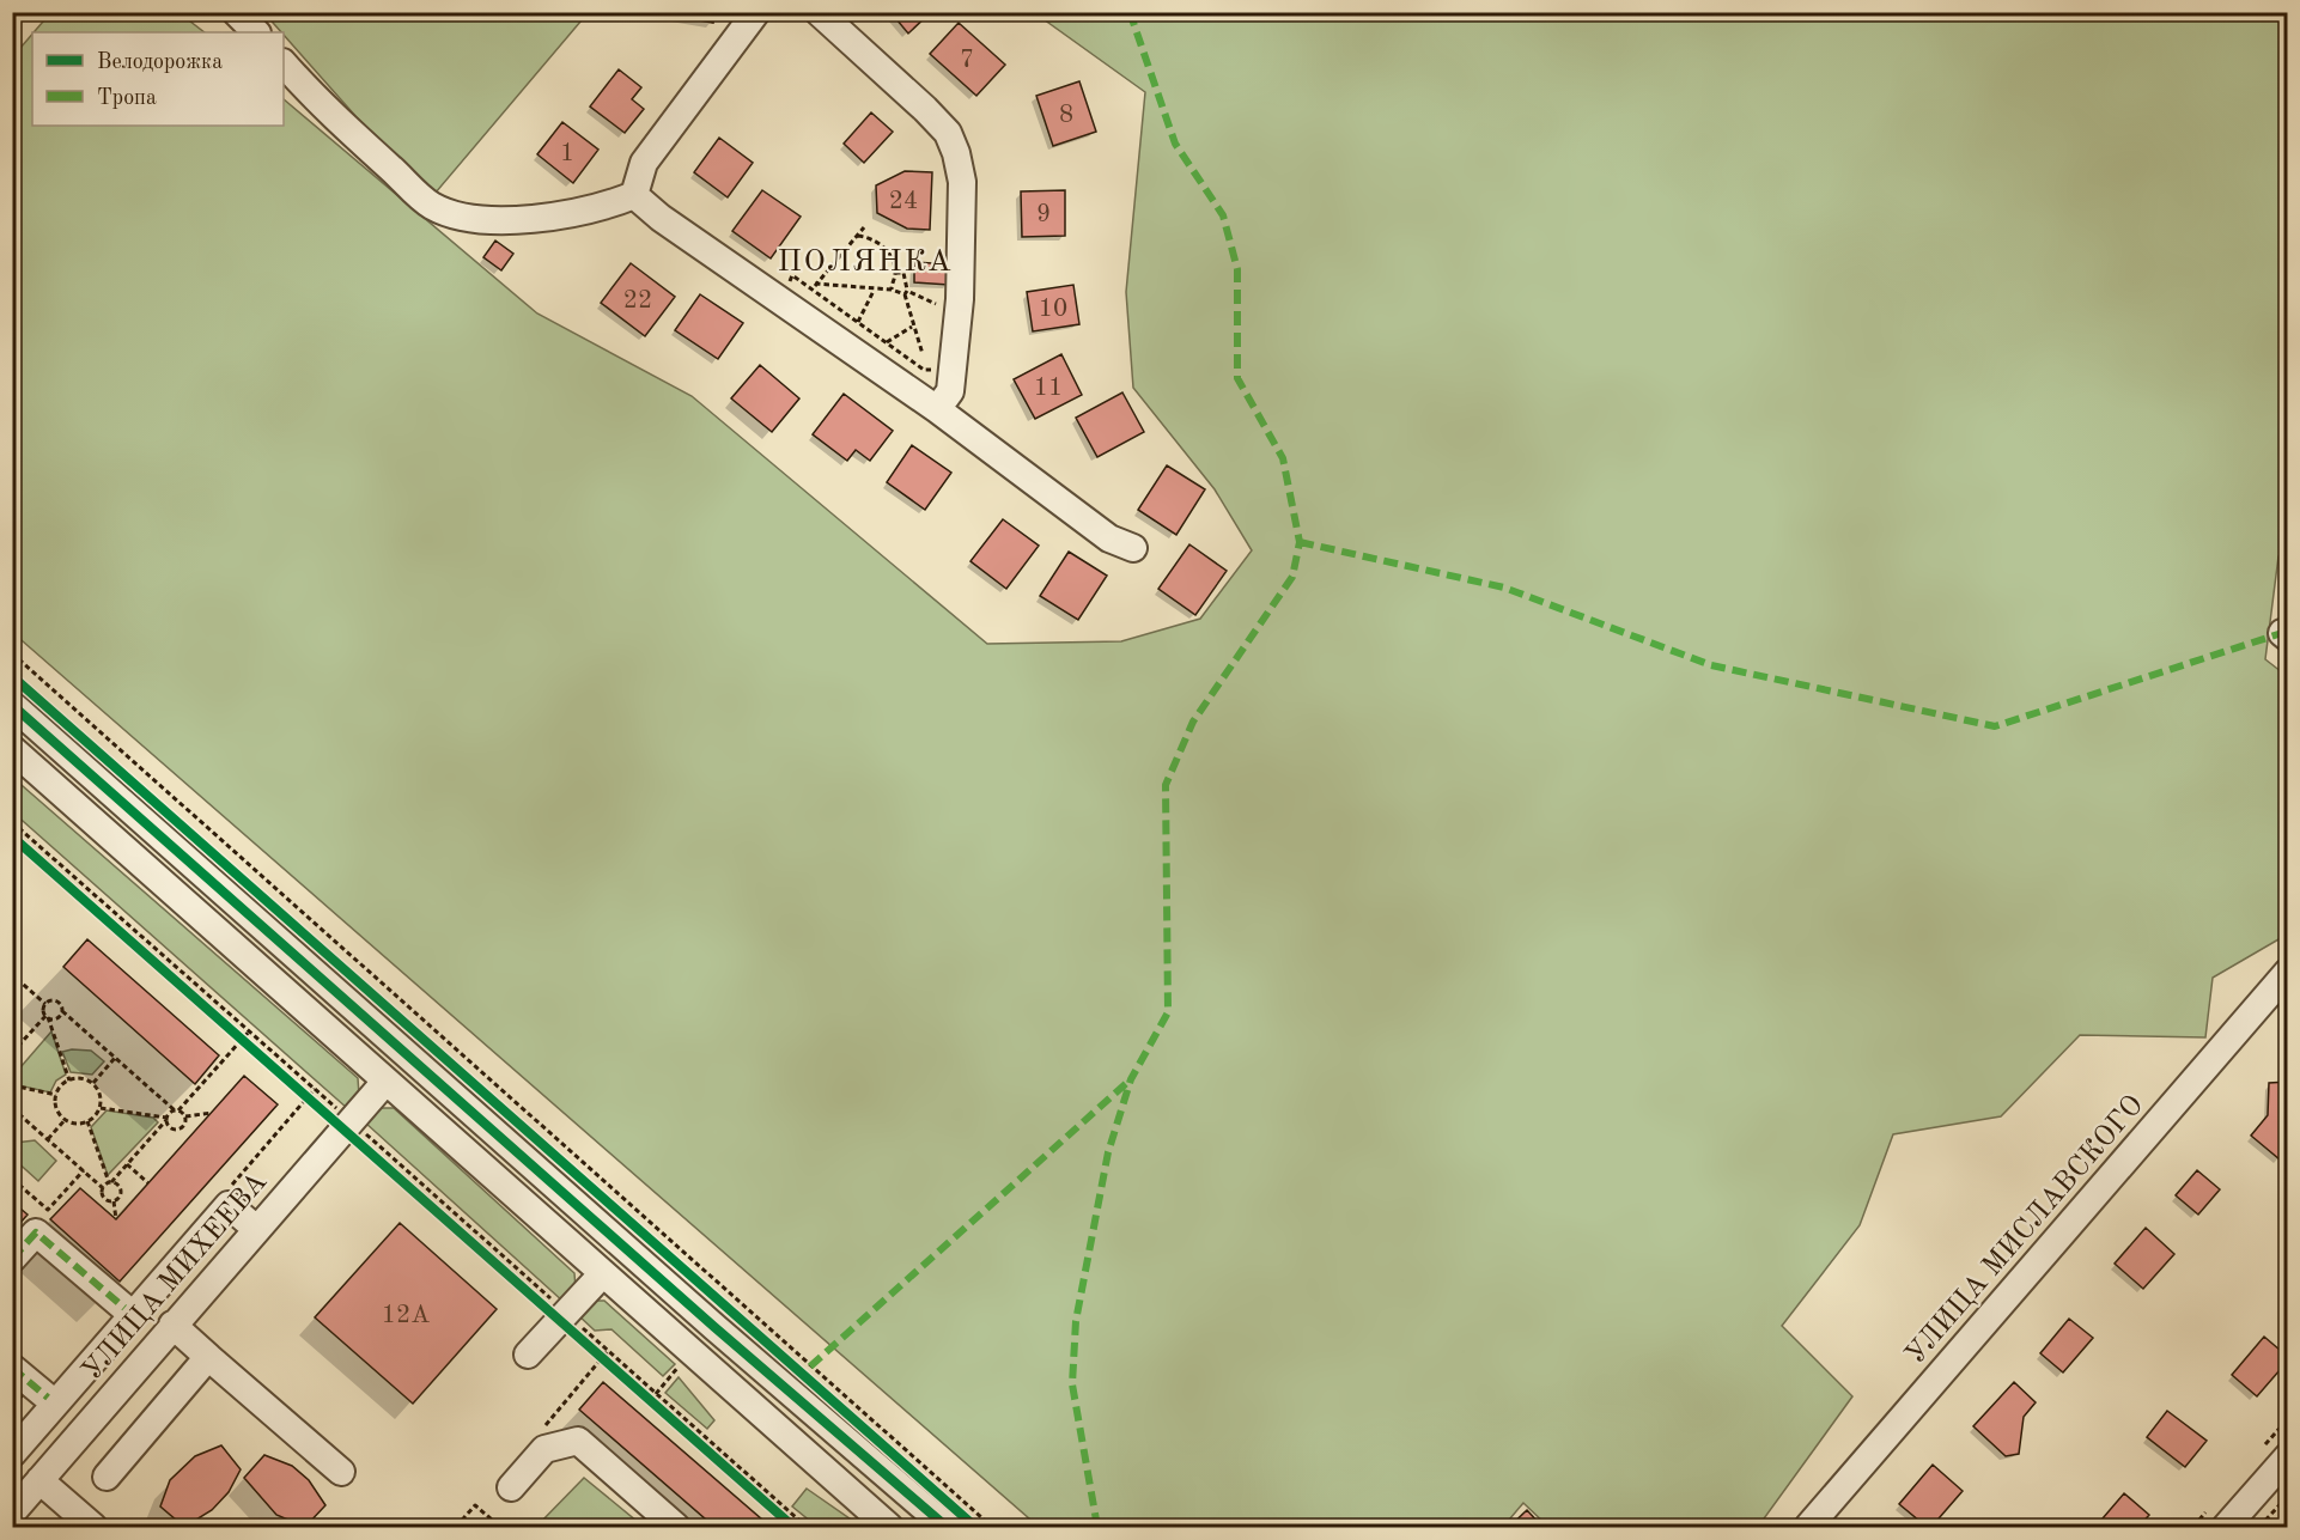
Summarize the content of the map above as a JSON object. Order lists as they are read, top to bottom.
{
  "streets": {
    "street": ["УЛИЦА МИСЛАВСКОГО", "УЛИЦА МИХЕЕВА"]
  },
  "districts": ["ПОЛЯНКА"],
  "house_numbers": [
    "7",
    "8",
    "1",
    "24",
    "9",
    "22",
    "10",
    "11",
    "12А"
  ],
  "legend": ["Велодорожка", "Тропа"]
}
